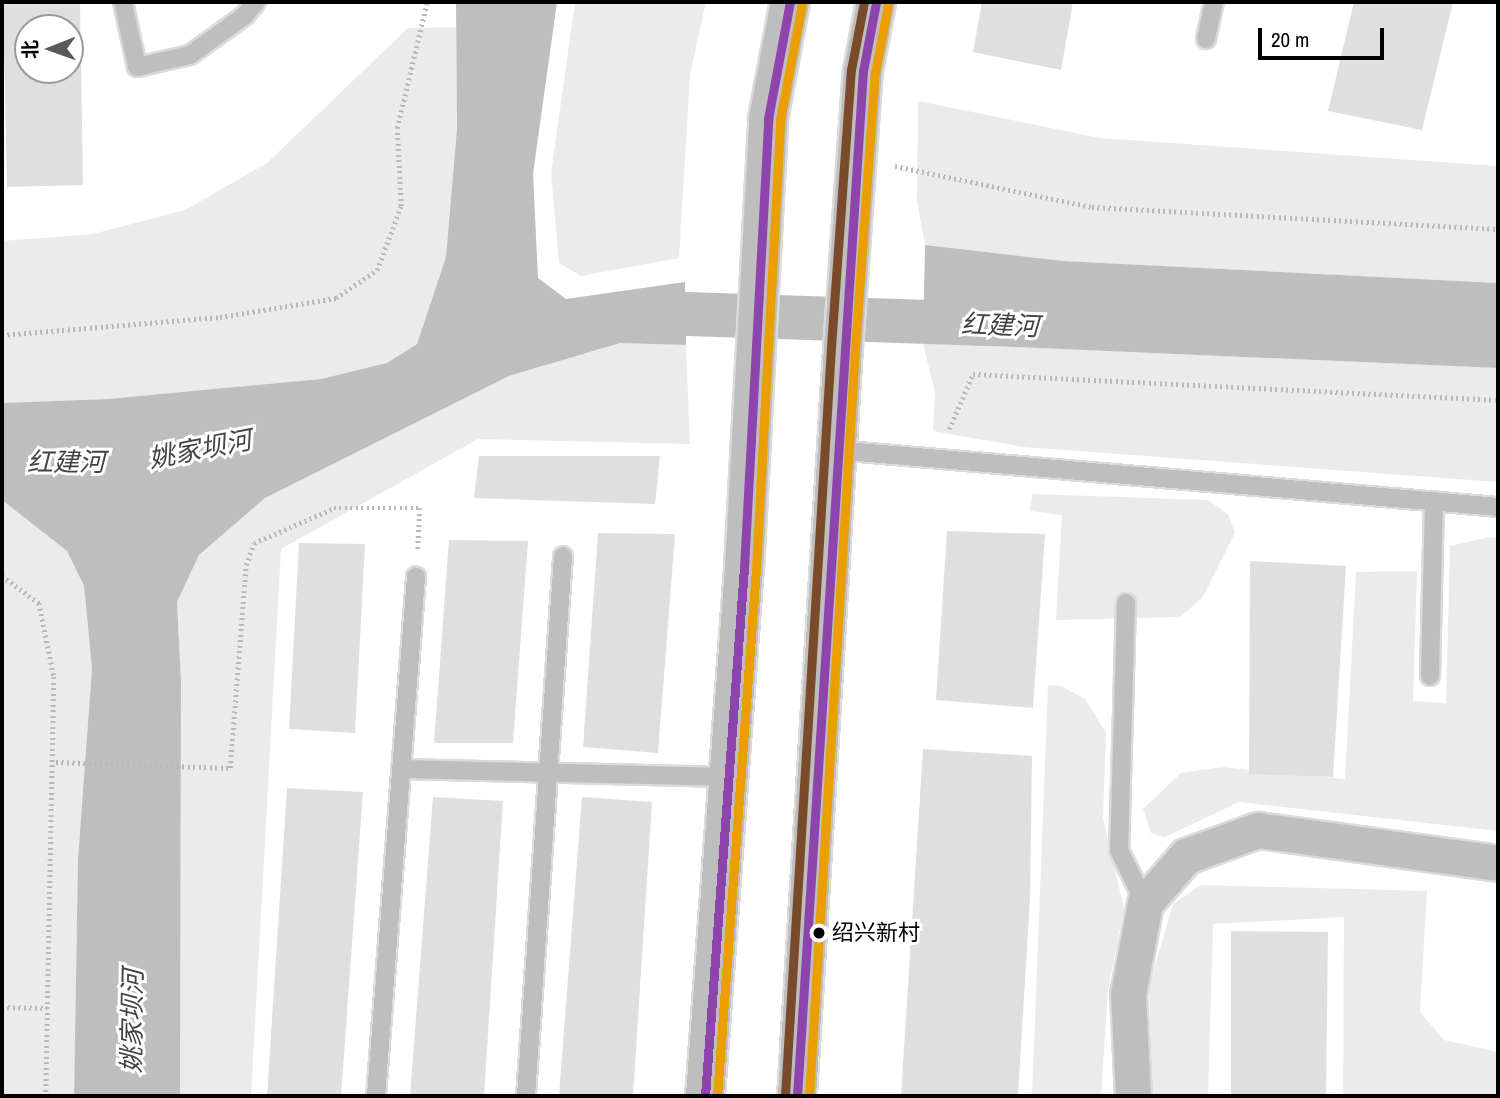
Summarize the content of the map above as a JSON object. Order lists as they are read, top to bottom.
{
  "water": ["红建河", "姚家坝河"],
  "places": ["绍兴新村"],
  "scale_bar": "20 m",
  "north": "left"
}
